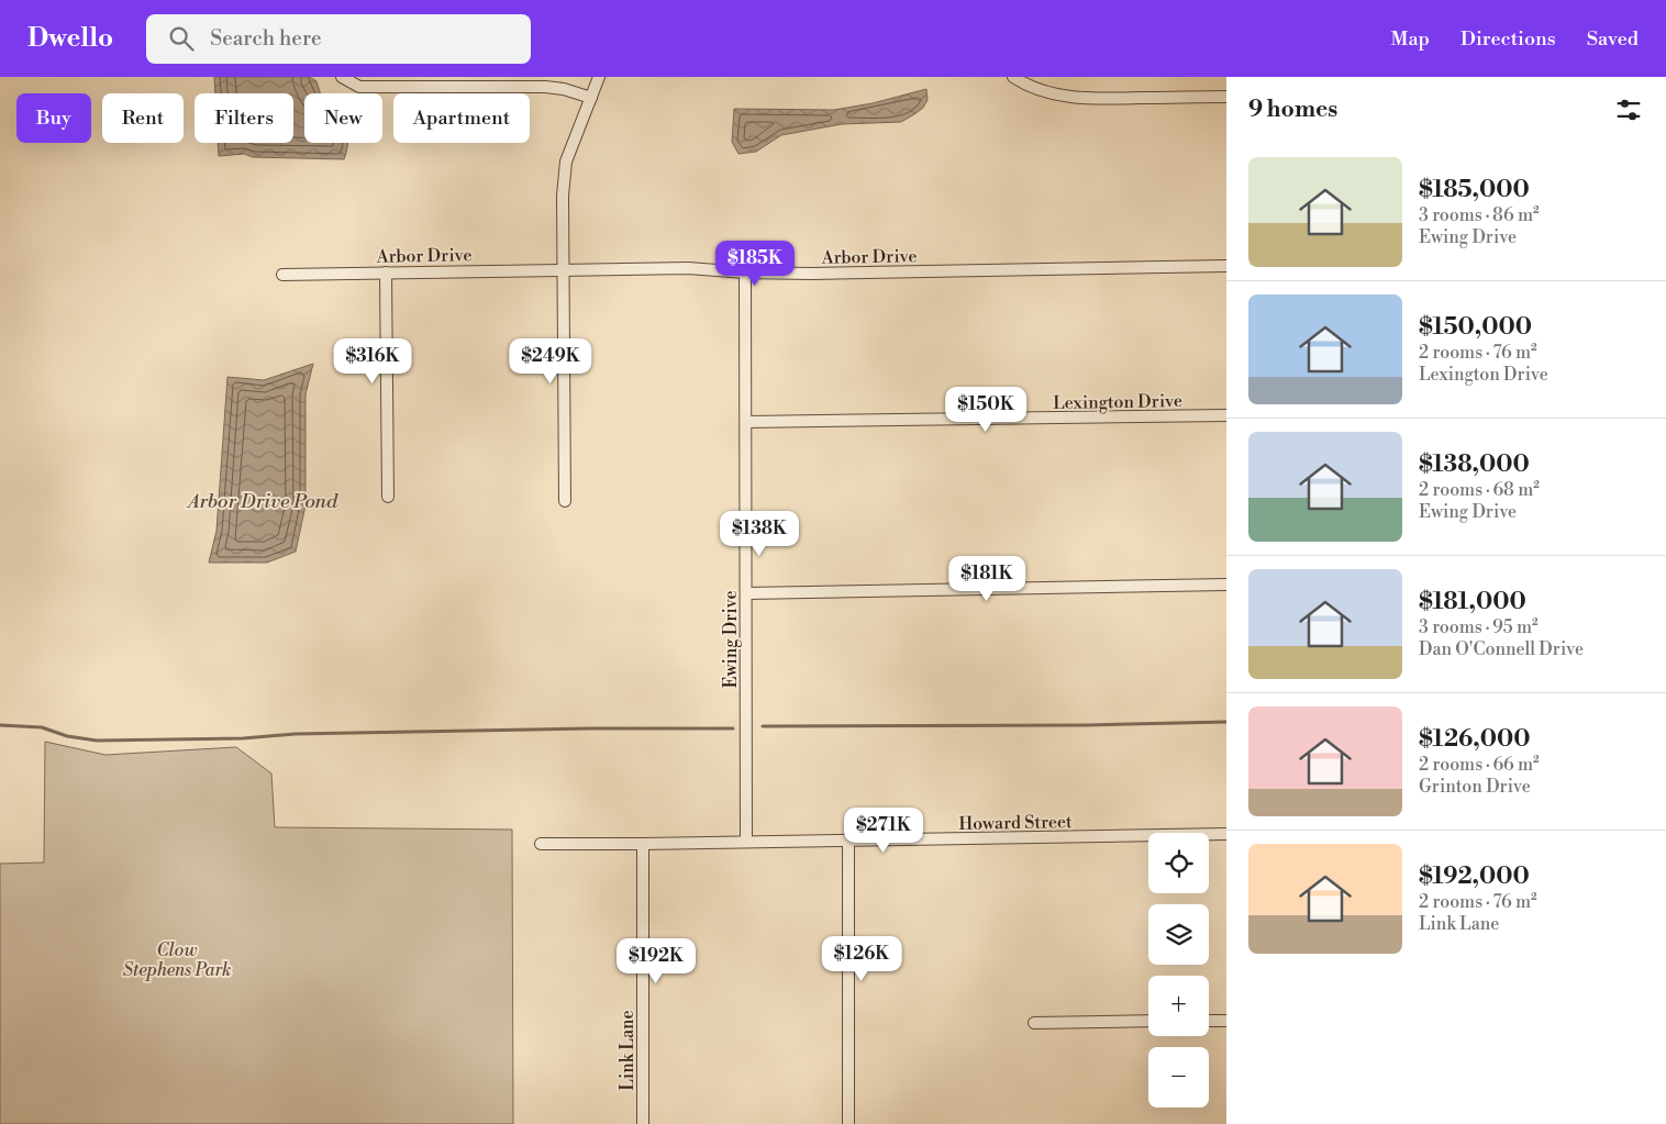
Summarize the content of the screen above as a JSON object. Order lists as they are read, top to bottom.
{
  "streets": {
    "street": [
      "Arbor Drive",
      "Lexington Drive",
      "Ewing Drive",
      "Howard Street",
      "Link Lane"
    ]
  },
  "crossings": [
    ["Arbor Drive", "Ewing Drive"],
    ["Lexington Drive", "Ewing Drive"],
    ["Ewing Drive", "Howard Street"],
    ["Howard Street", "Link Lane"]
  ],
  "water": ["Arbor Drive Pond"],
  "parks": ["Clow Stephens Park"],
  "page": {
    "header": "Dwello",
    "search": "Search here",
    "nav": ["Map", "Directions", "Saved"],
    "heading": "9 homes",
    "chip": [
      "Buy",
      "Rent",
      "Filters",
      "New",
      "Apartment"
    ],
    "list": [
      {
        "name": "$185,000",
        "note": "3 rooms · 86 m² · Ewing Drive"
      },
      {
        "name": "$150,000",
        "note": "2 rooms · 76 m² · Lexington Drive"
      },
      {
        "name": "$138,000",
        "note": "2 rooms · 68 m² · Ewing Drive"
      },
      {
        "name": "$181,000",
        "note": "3 rooms · 95 m² · Dan O'Connell Drive"
      },
      {
        "name": "$126,000",
        "note": "2 rooms · 66 m² · Grinton Drive"
      },
      {
        "name": "$192,000",
        "note": "2 rooms · 76 m² · Link Lane"
      }
    ],
    "price": [
      "$185K",
      "$316K",
      "$249K",
      "$150K",
      "$138K",
      "$181K",
      "$271K",
      "$126K",
      "$192K"
    ],
    "map_buttons": ["+", "−"]
  }
}
